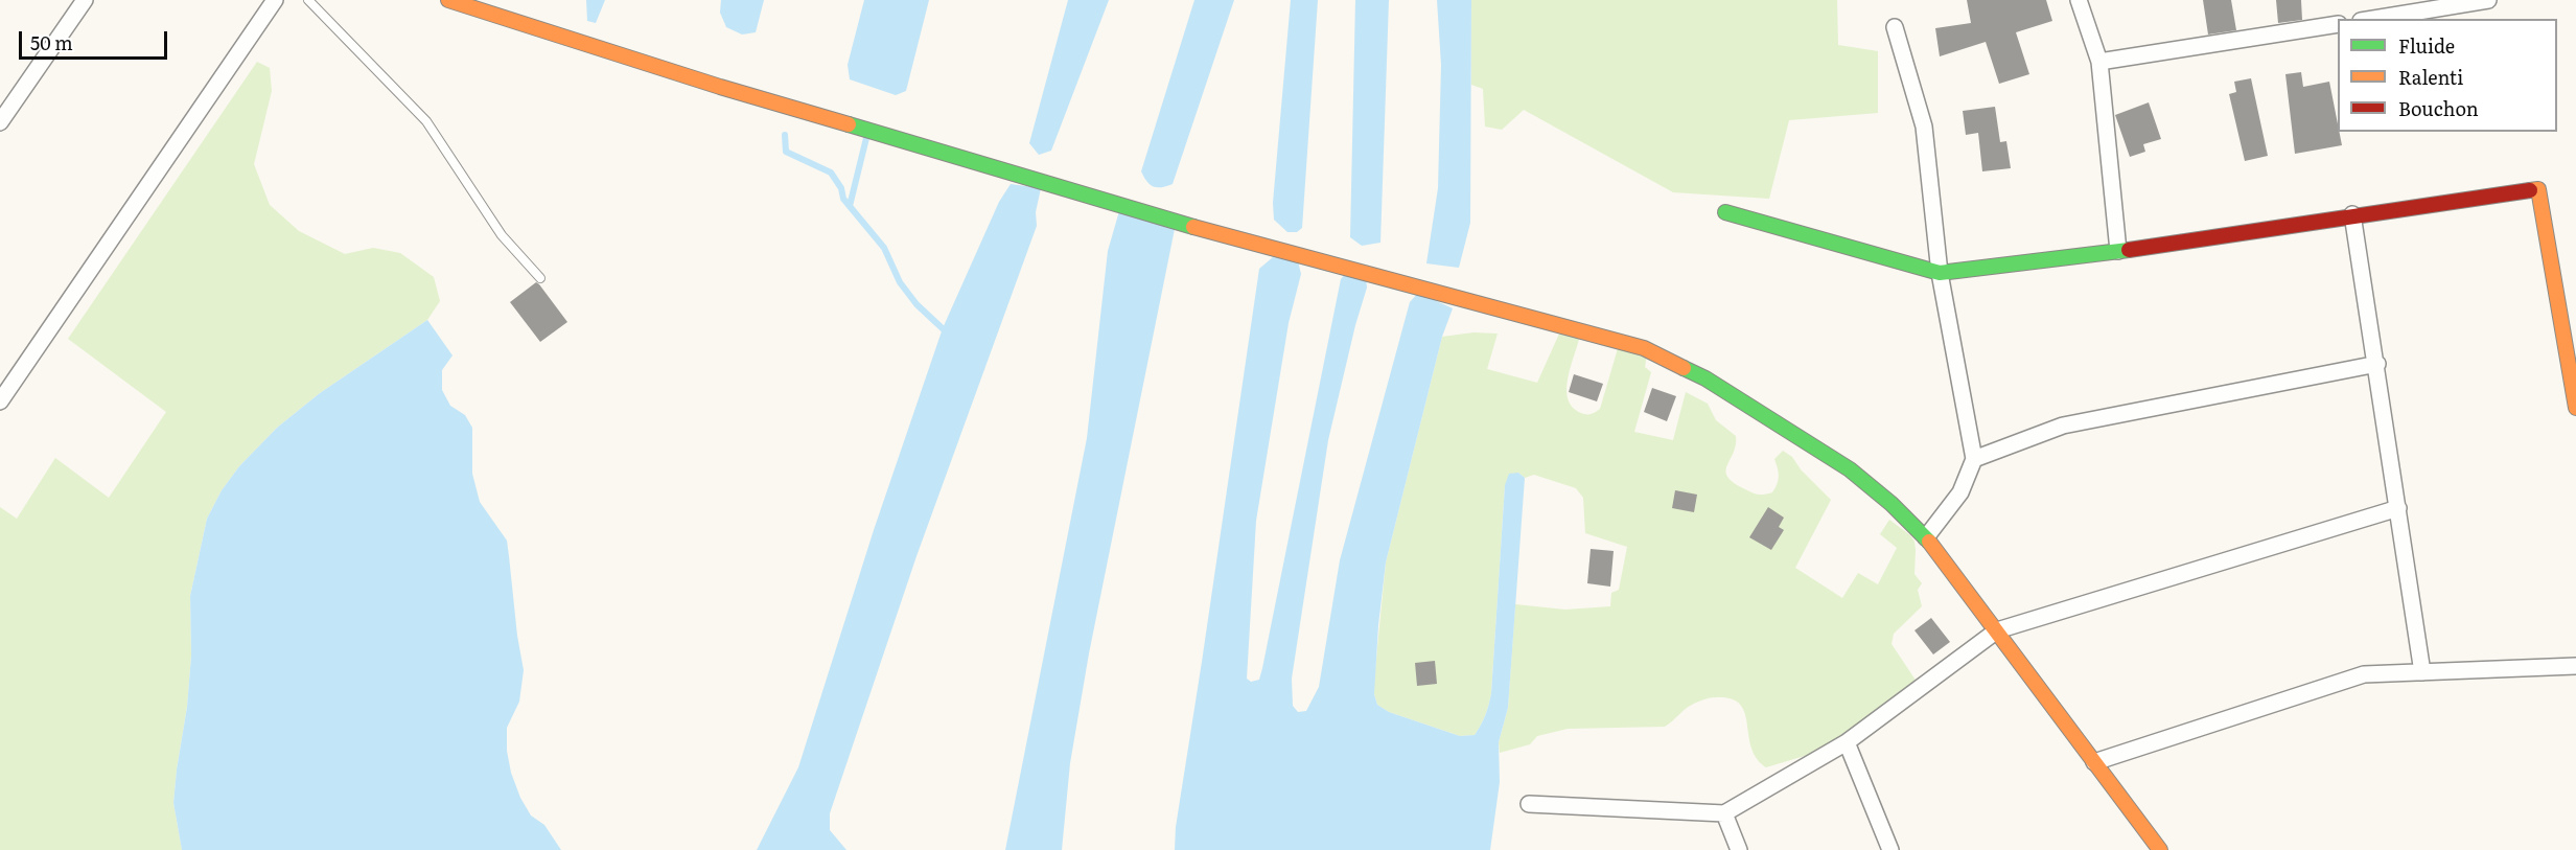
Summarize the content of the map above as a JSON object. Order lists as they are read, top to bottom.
{
  "legend": ["Fluide", "Ralenti", "Bouchon"],
  "scale_bar": "50 m"
}
